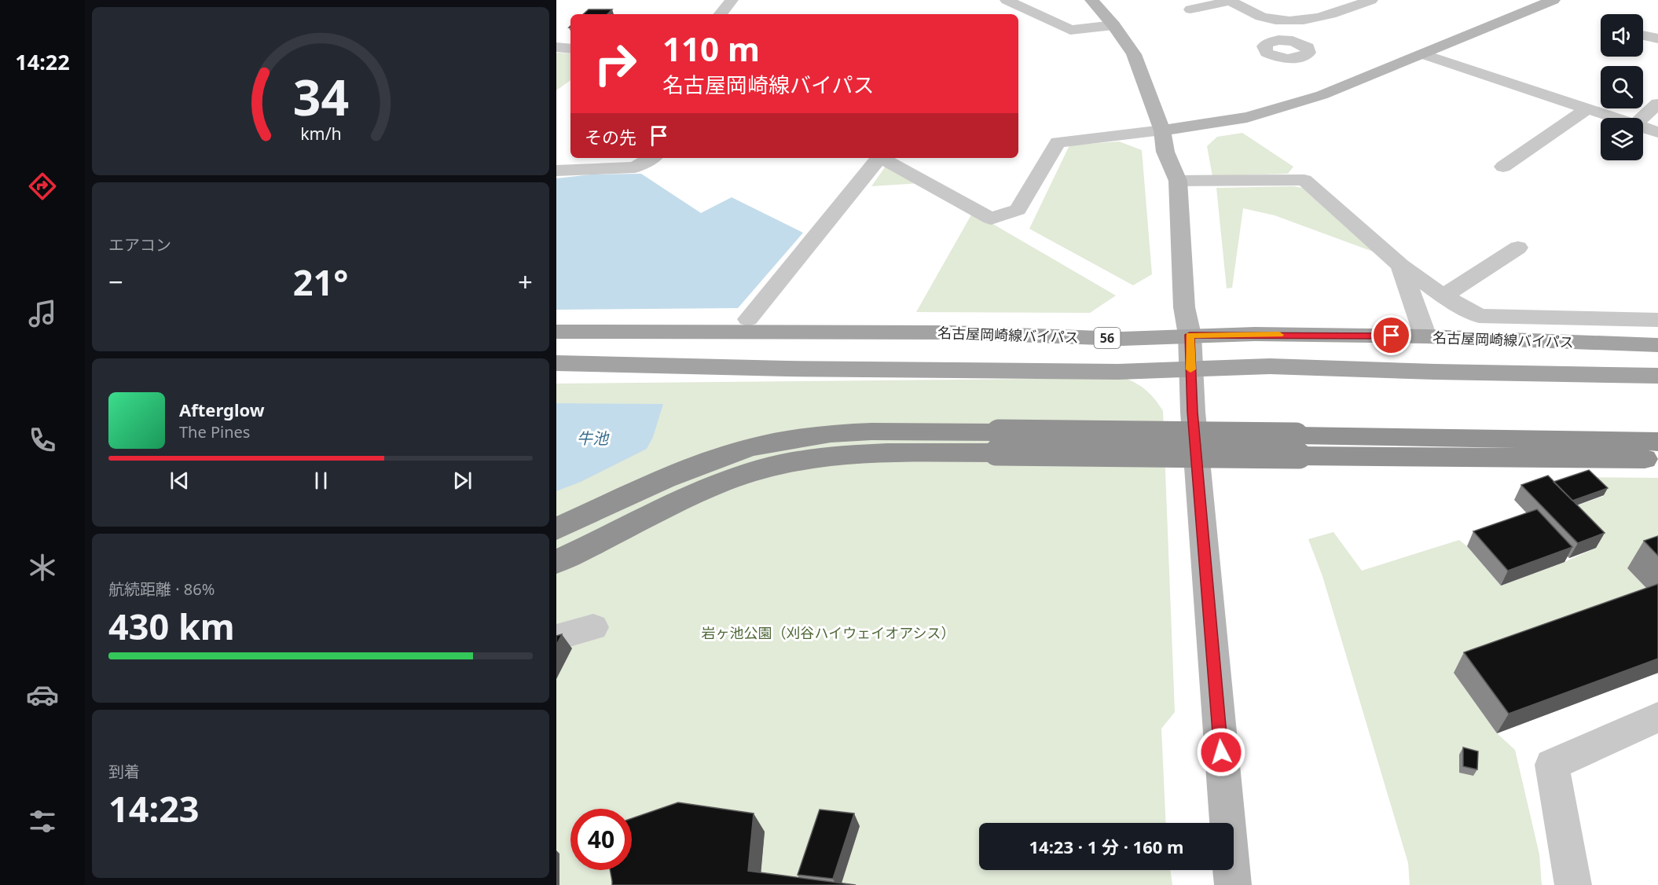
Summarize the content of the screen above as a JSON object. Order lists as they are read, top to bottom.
{
  "streets": {
    "main road": ["名古屋岡崎線バイパス", "56"]
  },
  "water": ["牛池"],
  "parks": ["岩ヶ池公園（刈谷ハイウェイオアシス）"],
  "page": {
    "tabs": "14:22",
    "turn": ["110 m", "名古屋岡崎線バイパス"],
    "then": "その先",
    "tile": [
      "エアコン",
      ["航続距離 · 86%", "430 km"],
      ["到着", "14:23"]
    ],
    "heat": ["−", "21°", "+"],
    "song": ["Afterglow", "The Pines"],
    "limit": "40",
    "trip": "14:23 · 1 分 · 160 m",
    "gauge": ["34", "km/h"]
  }
}
